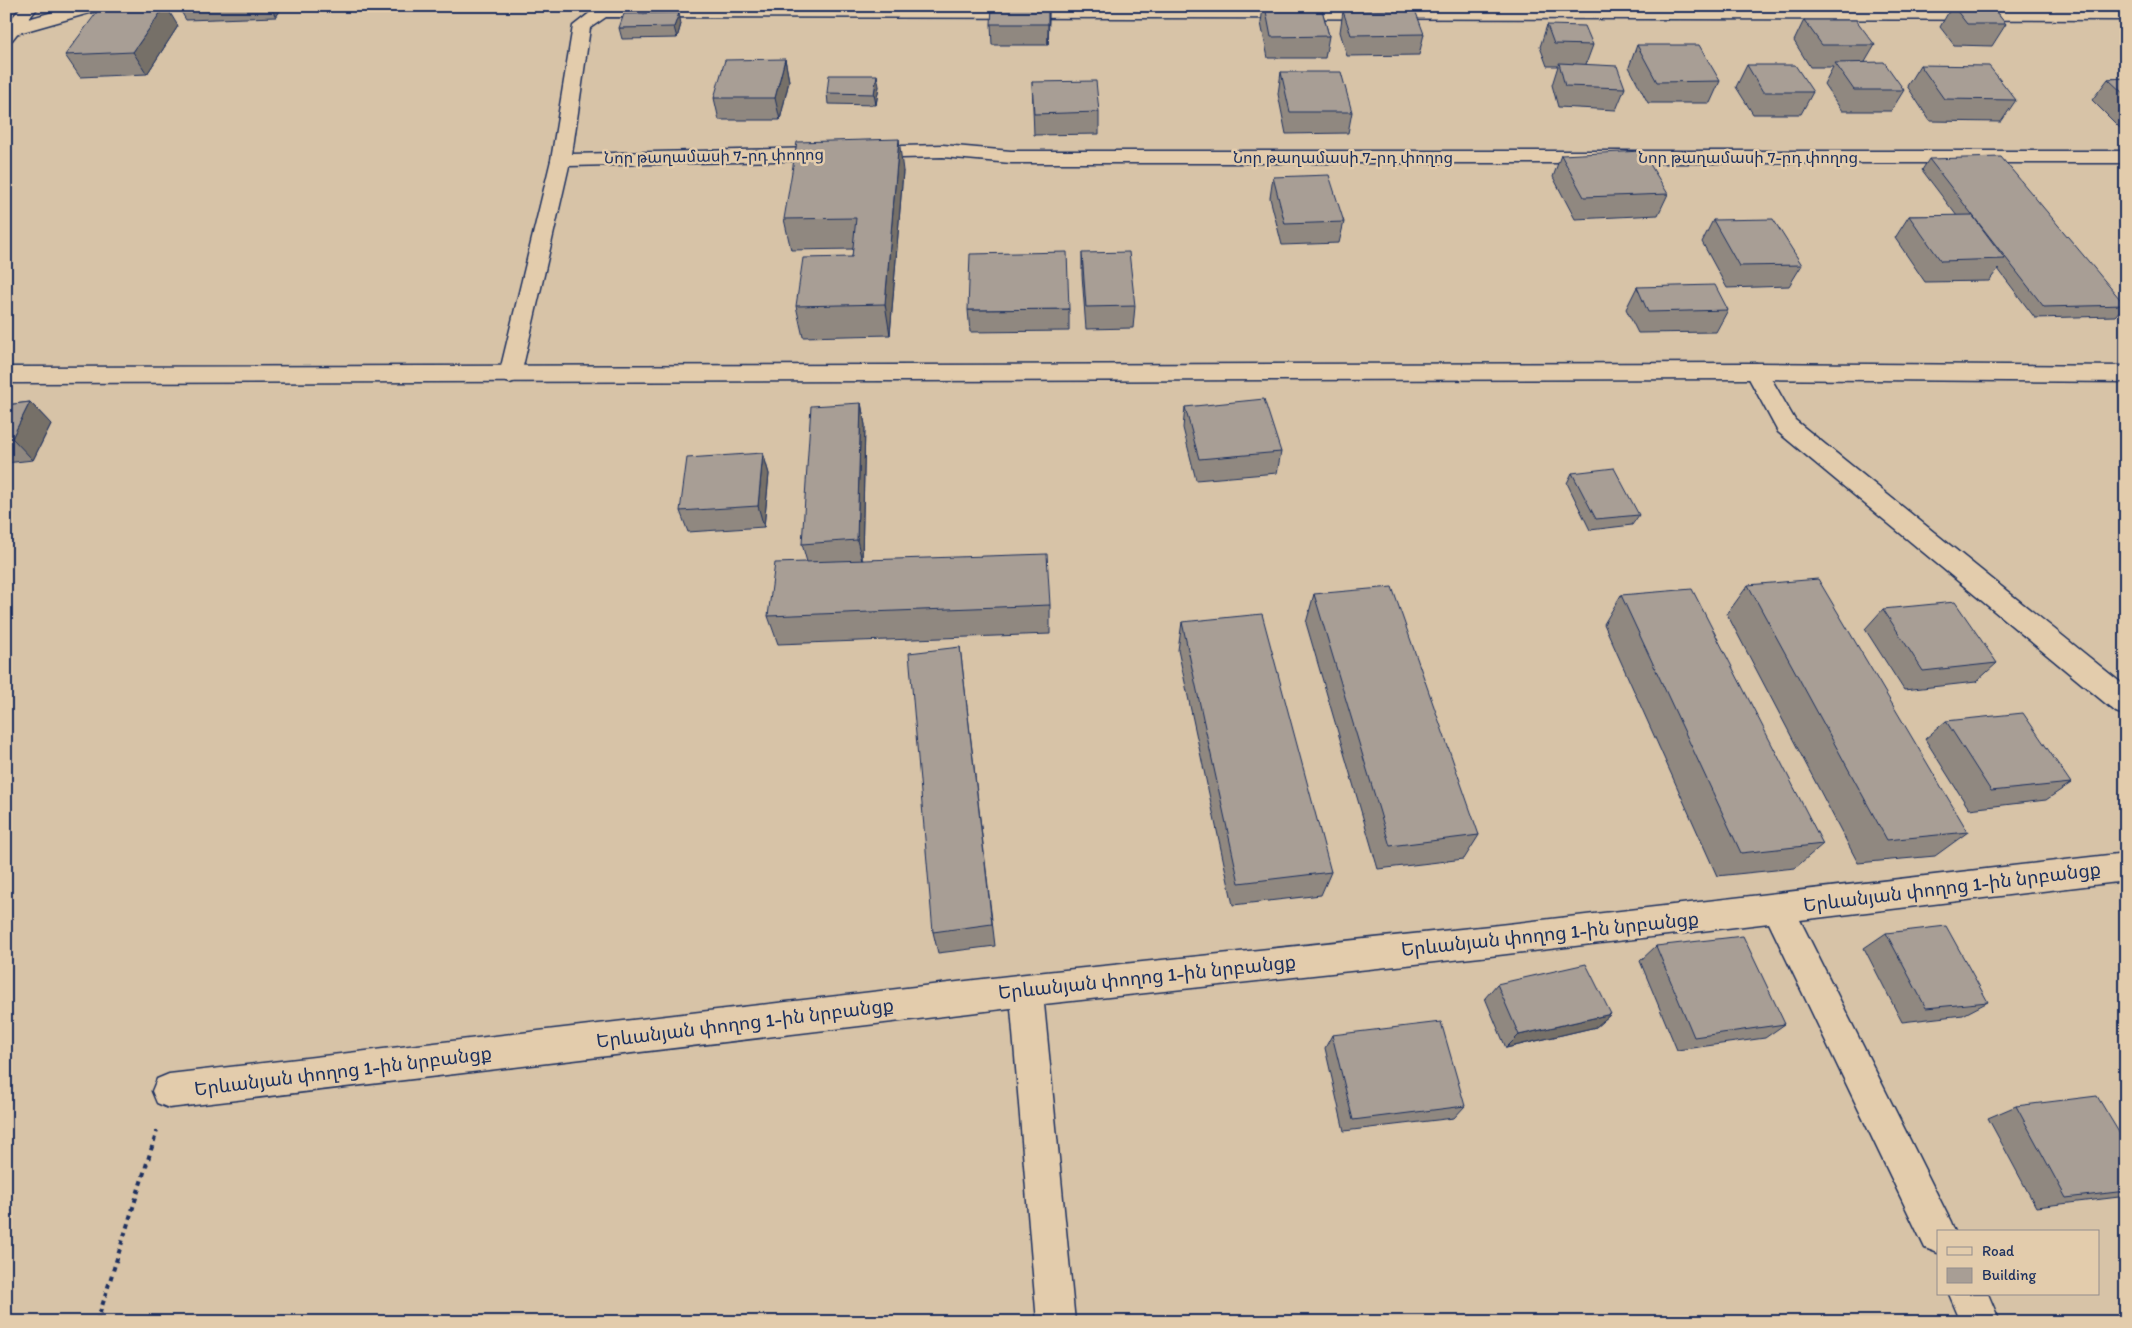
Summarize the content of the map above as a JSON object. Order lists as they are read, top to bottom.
{
  "streets": {
    "street": ["Նոր թաղամասի 7-րդ փողոց", "Երևանյան փողոց 1-ին նրբանցք"]
  },
  "legend": ["Road", "Building"]
}
